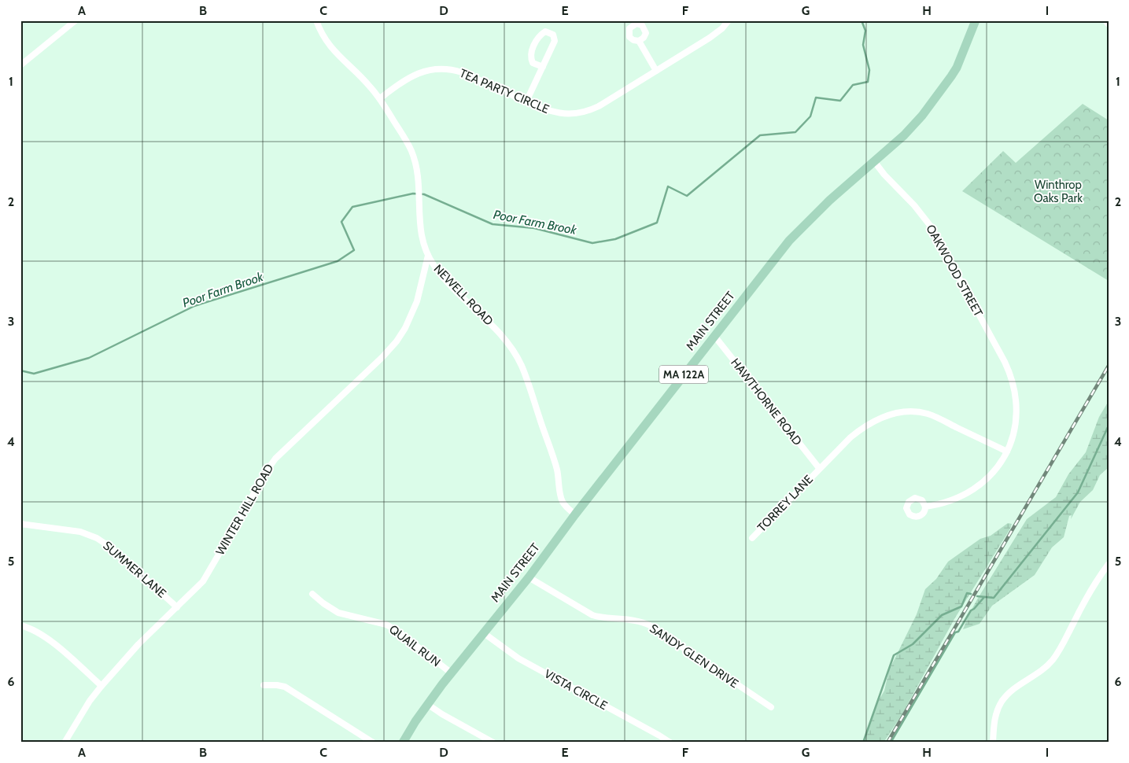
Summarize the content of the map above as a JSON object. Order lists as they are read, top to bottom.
{
  "streets": {
    "main road": ["MAIN STREET", "MA 122A"],
    "street": [
      "TEA PARTY CIRCLE",
      "OAKWOOD STREET",
      "NEWELL ROAD",
      "HAWTHORNE ROAD",
      "TORREY LANE",
      "WINTER HILL ROAD",
      "SUMMER LANE",
      "QUAIL RUN",
      "SANDY GLEN DRIVE",
      "VISTA CIRCLE"
    ]
  },
  "crossings": [
    ["TEA PARTY CIRCLE", "NEWELL ROAD"],
    ["OAKWOOD STREET", "MAIN STREET"],
    ["OAKWOOD STREET", "TORREY LANE"],
    ["NEWELL ROAD", "MAIN STREET"],
    ["NEWELL ROAD", "WINTER HILL ROAD"],
    ["MAIN STREET", "HAWTHORNE ROAD"],
    ["MAIN STREET", "QUAIL RUN"],
    ["MAIN STREET", "SANDY GLEN DRIVE"],
    ["MAIN STREET", "VISTA CIRCLE"],
    ["HAWTHORNE ROAD", "TORREY LANE"],
    ["WINTER HILL ROAD", "SUMMER LANE"]
  ],
  "water": ["Poor Farm Brook"],
  "parks": ["Winthrop Oaks Park"],
  "grid": {
    "columns": [
      "A",
      "B",
      "C",
      "D",
      "E",
      "F",
      "G",
      "H",
      "I"
    ],
    "rows": [
      "1",
      "2",
      "3",
      "4",
      "5",
      "6"
    ]
  }
}
